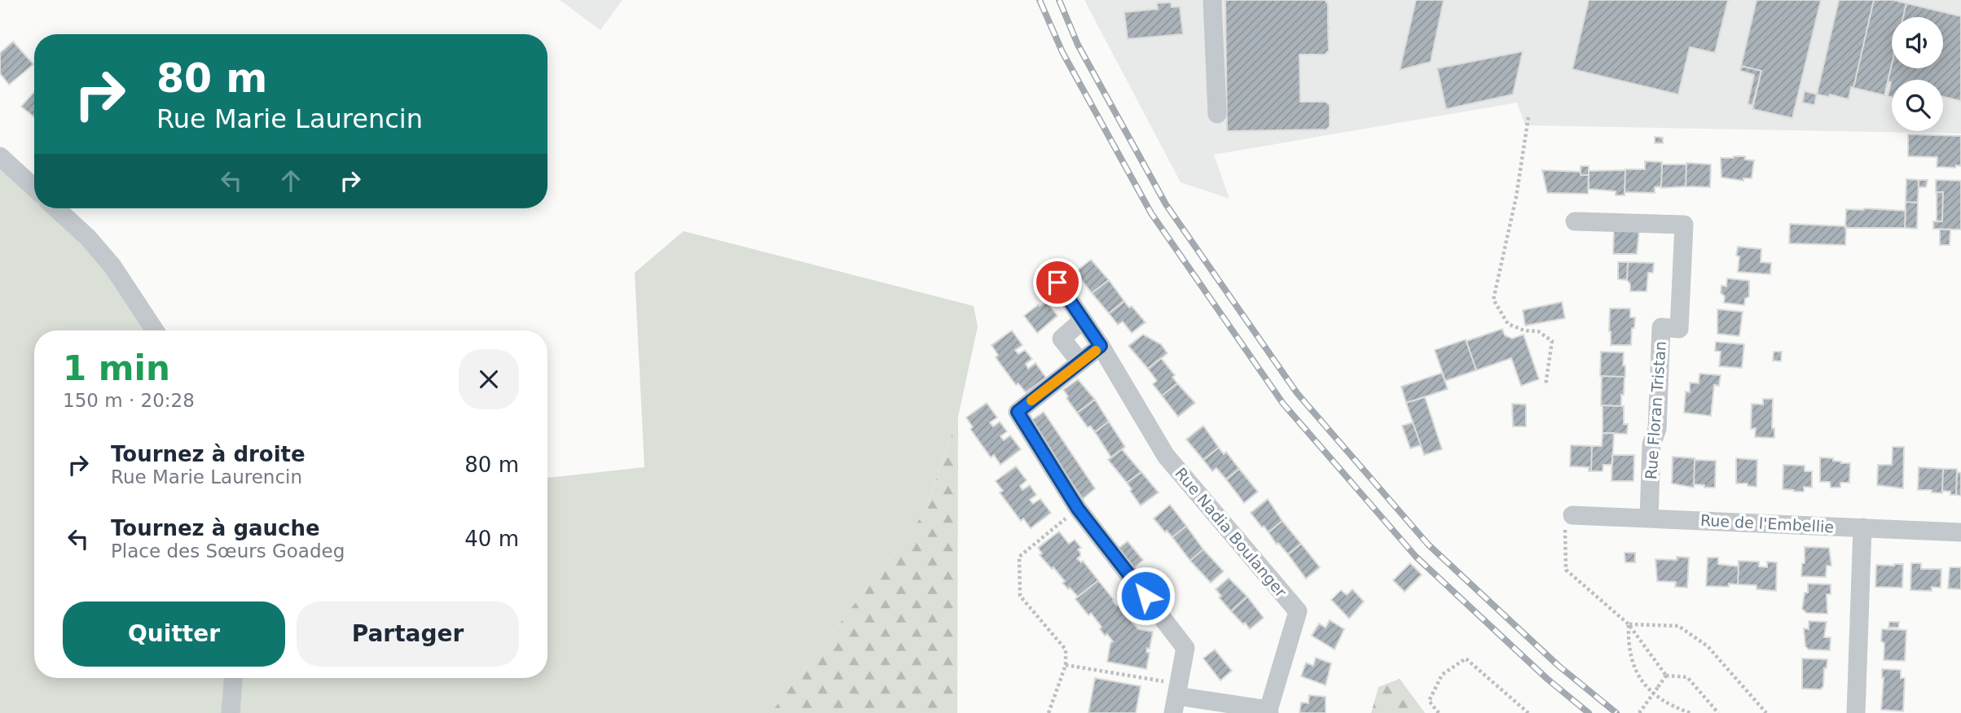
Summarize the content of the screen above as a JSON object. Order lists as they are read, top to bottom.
{
  "streets": {
    "street": ["Rue Floran Tristan", "Rue de l'Embellie", "Rue Nadia Boulanger"]
  },
  "crossings": [
    ["Rue Floran Tristan", "Rue de l'Embellie"]
  ],
  "page": {
    "turn": ["80 m", "Rue Marie Laurencin"],
    "heading": ["1 min", "150 m · 20:28"],
    "list": [
      {
        "name": "Tournez à droite",
        "note": "Rue Marie Laurencin",
        "value": "80 m"
      },
      {
        "name": "Tournez à gauche",
        "note": "Place des Sœurs Goadeg",
        "value": "40 m"
      }
    ],
    "buttons": ["Quitter", "Partager"]
  }
}
